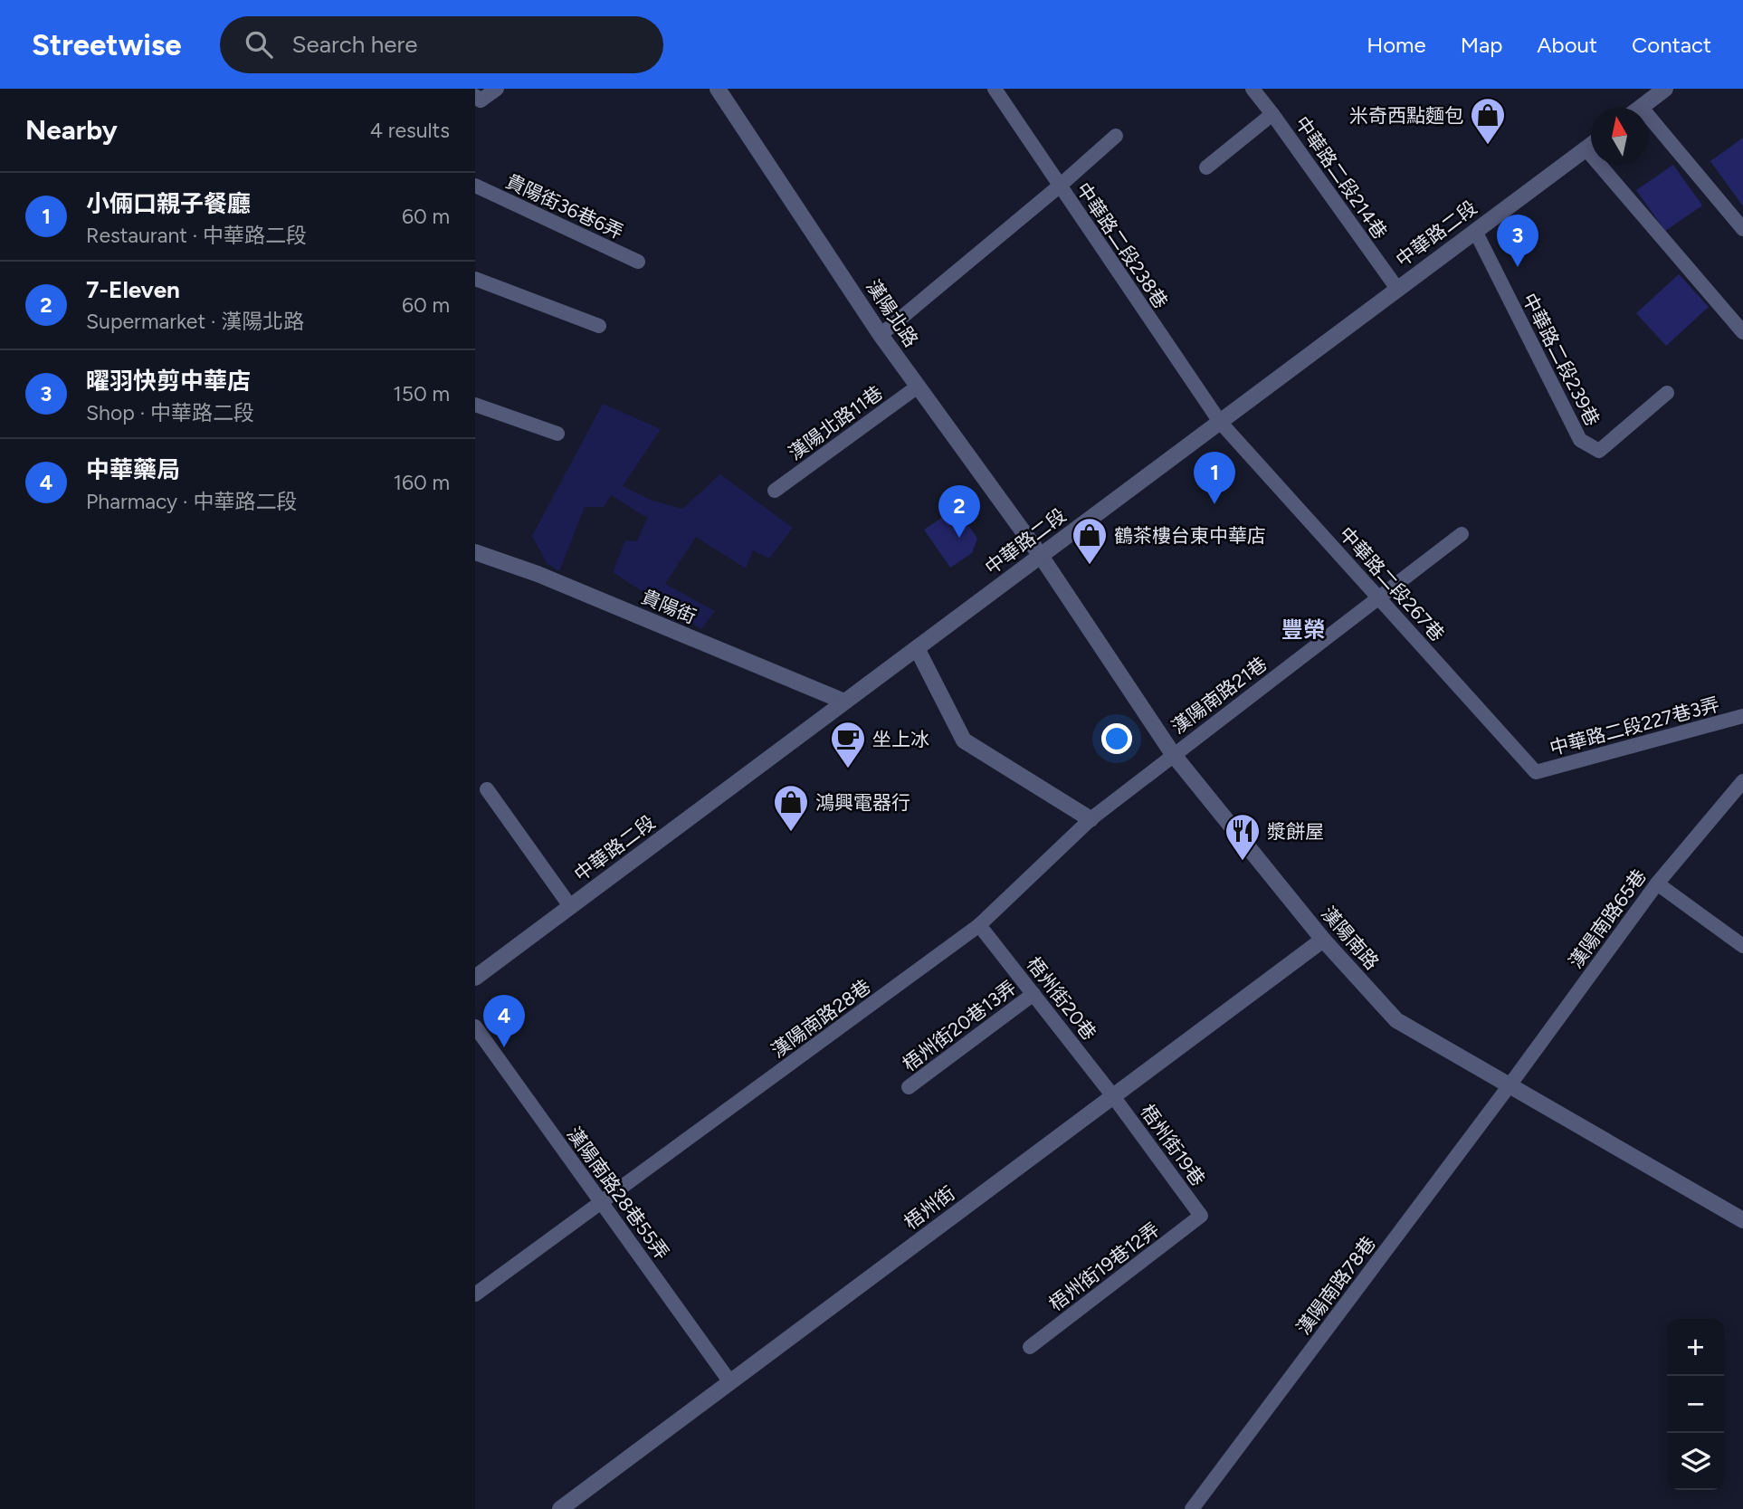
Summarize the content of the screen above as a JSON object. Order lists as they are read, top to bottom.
{
  "streets": {
    "street": [
      "中華路二段",
      "漢陽北路",
      "貴陽街",
      "漢陽南路",
      "梧州街"
    ],
    "lane": [
      "中華路二段214巷",
      "貴陽街36巷6弄",
      "中華路二段238巷",
      "中華路二段239巷",
      "漢陽北路11巷",
      "中華路二段267巷",
      "漢陽南路21巷",
      "中華路二段227巷3弄",
      "漢陽南路65巷",
      "梧州街20巷",
      "漢陽南路28巷",
      "梧州街20巷13弄",
      "梧州街19巷",
      "漢陽南路28巷55弄",
      "梧州街19巷12弄",
      "漢陽南路78巷"
    ]
  },
  "crossings": [
    ["中華路二段214巷", "中華路二段"],
    ["中華路二段", "中華路二段238巷"],
    ["中華路二段", "漢陽北路"],
    ["中華路二段", "中華路二段239巷"],
    ["中華路二段", "中華路二段267巷"],
    ["中華路二段", "貴陽街"],
    ["中華路二段", "漢陽南路"],
    ["中華路二段238巷", "中華路二段267巷"],
    ["漢陽北路", "漢陽北路11巷"],
    ["漢陽北路", "漢陽南路"],
    ["中華路二段267巷", "漢陽南路21巷"],
    ["中華路二段267巷", "中華路二段227巷3弄"],
    ["漢陽南路21巷", "漢陽南路"],
    ["漢陽南路21巷", "漢陽南路28巷"],
    ["漢陽南路65巷", "漢陽南路"],
    ["漢陽南路65巷", "漢陽南路78巷"],
    ["漢陽南路", "漢陽南路28巷"],
    ["漢陽南路", "梧州街"],
    ["漢陽南路", "漢陽南路78巷"],
    ["梧州街20巷", "漢陽南路28巷"],
    ["梧州街20巷", "梧州街20巷13弄"],
    ["梧州街20巷", "梧州街19巷"],
    ["梧州街20巷", "梧州街"],
    ["漢陽南路28巷", "漢陽南路28巷55弄"],
    ["梧州街19巷", "梧州街"],
    ["梧州街19巷", "梧州街19巷12弄"],
    ["漢陽南路28巷55弄", "梧州街"]
  ],
  "districts": ["豐榮"],
  "places": {
    "shop": ["米奇西點麵包", "鶴茶樓台東中華店", "鴻興電器行"],
    "cafe": ["坐上冰"],
    "restaurant": ["漿餅屋"]
  },
  "north": "top",
  "page": {
    "header": "Streetwise",
    "search": "Search here",
    "nav": [
      "Home",
      "Map",
      "About",
      "Contact"
    ],
    "heading": ["Nearby", "4 results"],
    "list": [
      {
        "mark": "1",
        "name": "小倆口親子餐廳",
        "note": "Restaurant · 中華路二段",
        "value": "60 m"
      },
      {
        "mark": "2",
        "name": "7-Eleven",
        "note": "Supermarket · 漢陽北路",
        "value": "60 m"
      },
      {
        "mark": "3",
        "name": "曜羽快剪中華店",
        "note": "Shop · 中華路二段",
        "value": "150 m"
      },
      {
        "mark": "4",
        "name": "中華藥局",
        "note": "Pharmacy · 中華路二段",
        "value": "160 m"
      }
    ],
    "pins": [
      "3",
      "1",
      "2",
      "4"
    ],
    "map_buttons": ["+", "−"]
  }
}
